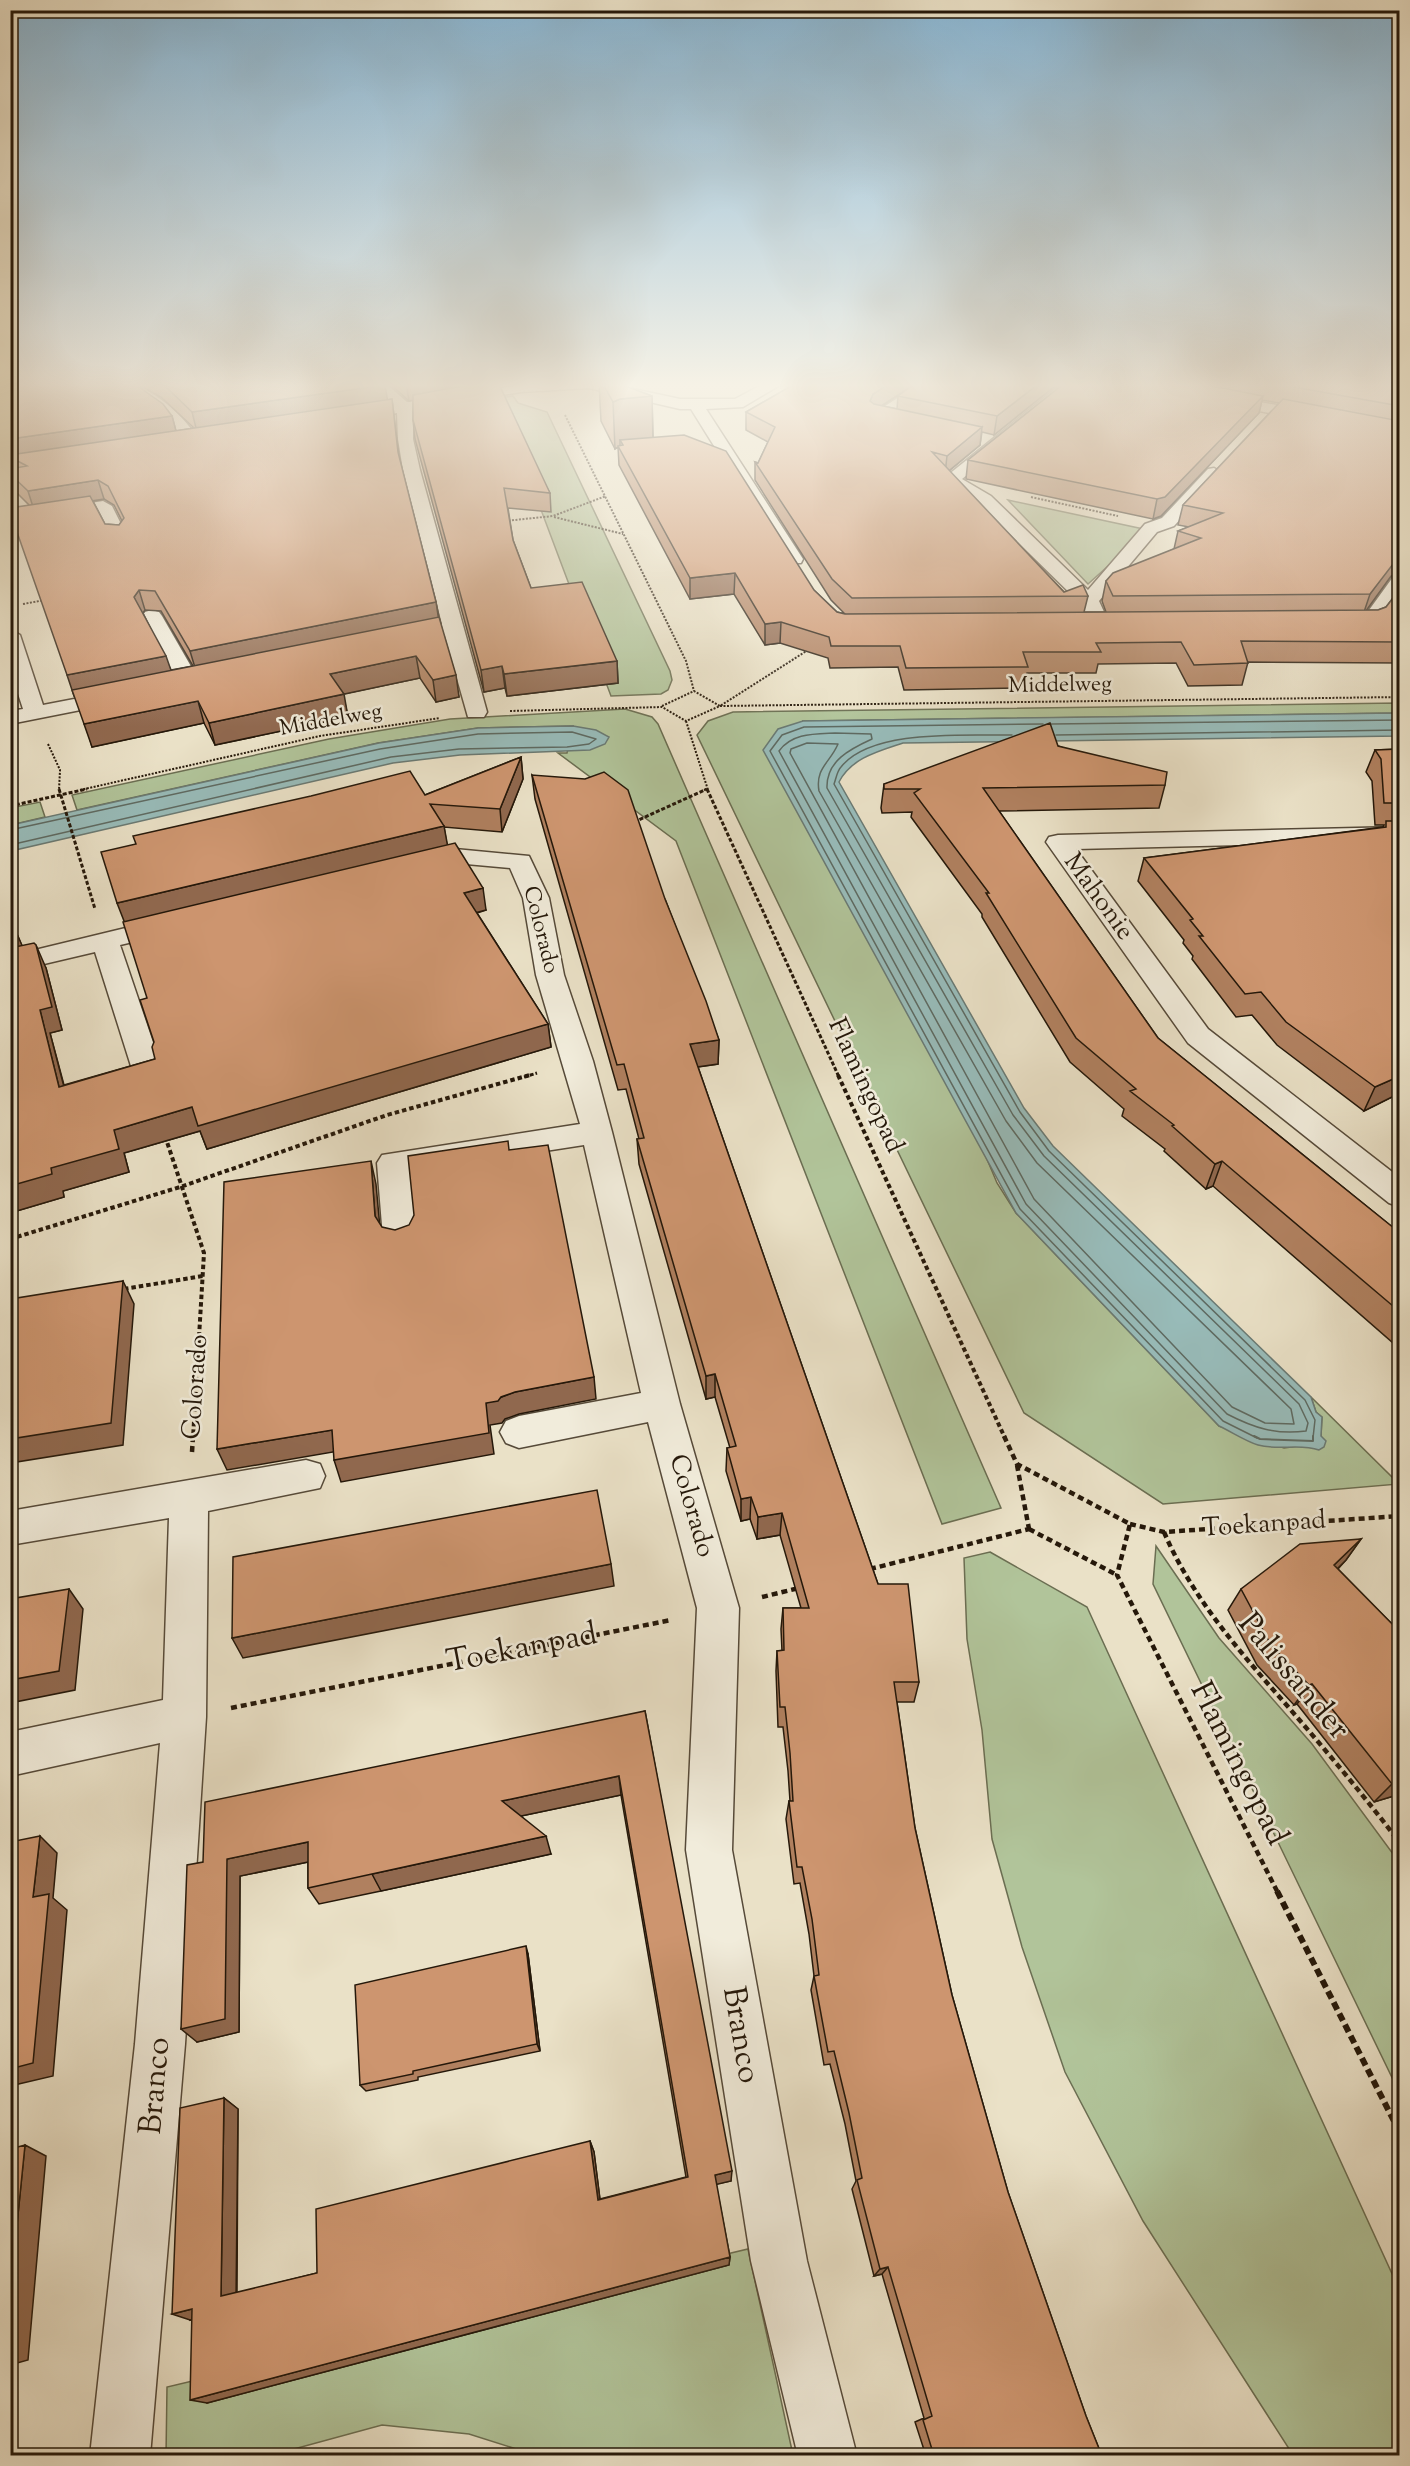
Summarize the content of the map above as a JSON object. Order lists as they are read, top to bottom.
{
  "streets": {
    "street": ["Mahonie", "Colorado", "Branco"],
    "path": [
      "Middelweg",
      "Flamingopad",
      "Toekanpad",
      "Palissander"
    ]
  },
  "crossings": [
    ["Middelweg", "Flamingopad"],
    ["Colorado", "Toekanpad"],
    ["Colorado", "Branco"],
    ["Toekanpad", "Palissander"],
    ["Toekanpad", "Branco"]
  ]
}
